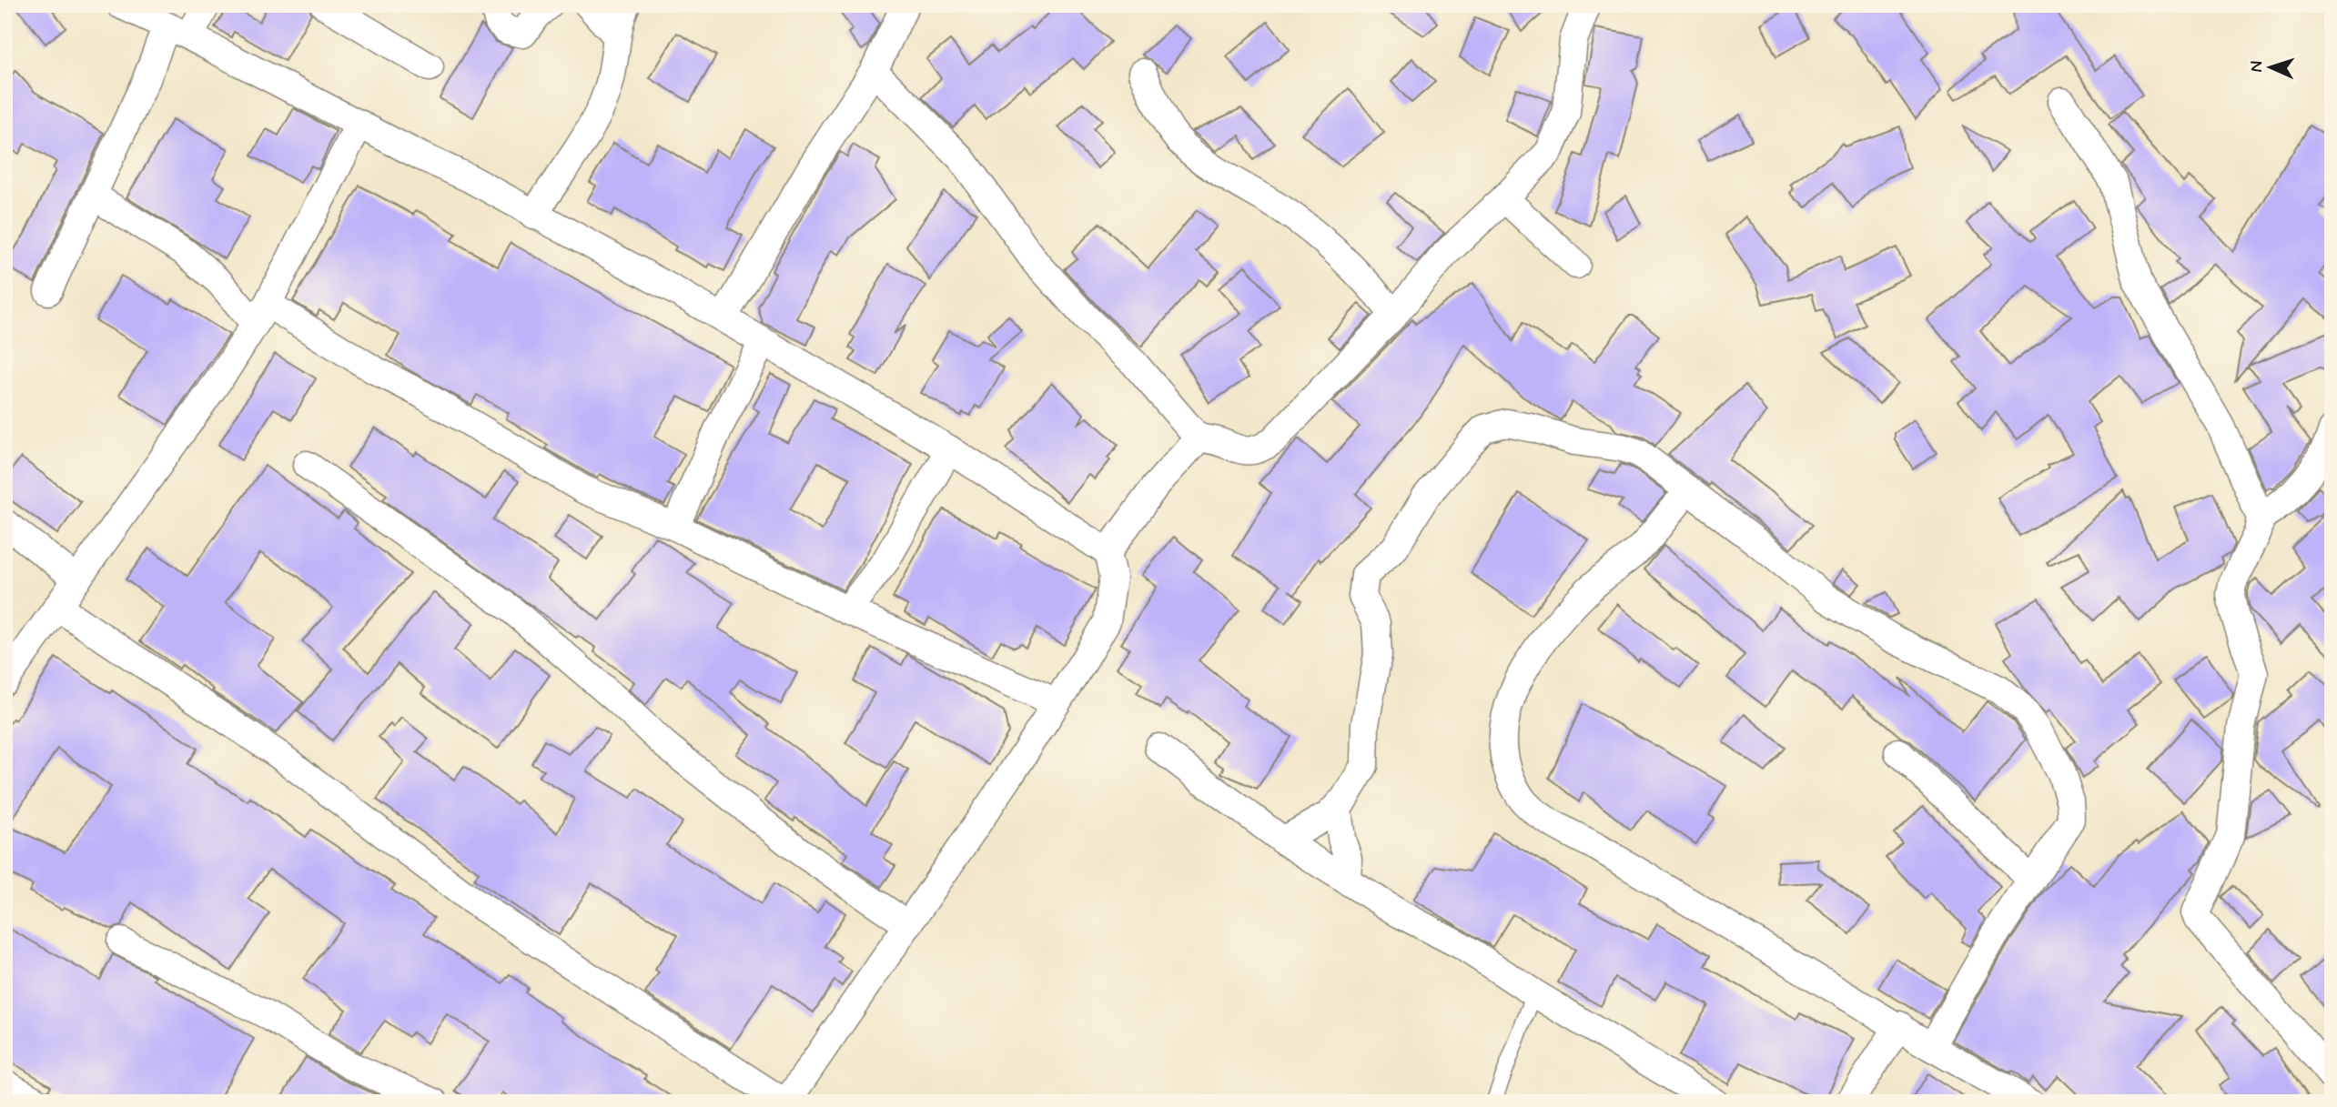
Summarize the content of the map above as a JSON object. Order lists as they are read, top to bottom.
{
  "north": "left"
}
